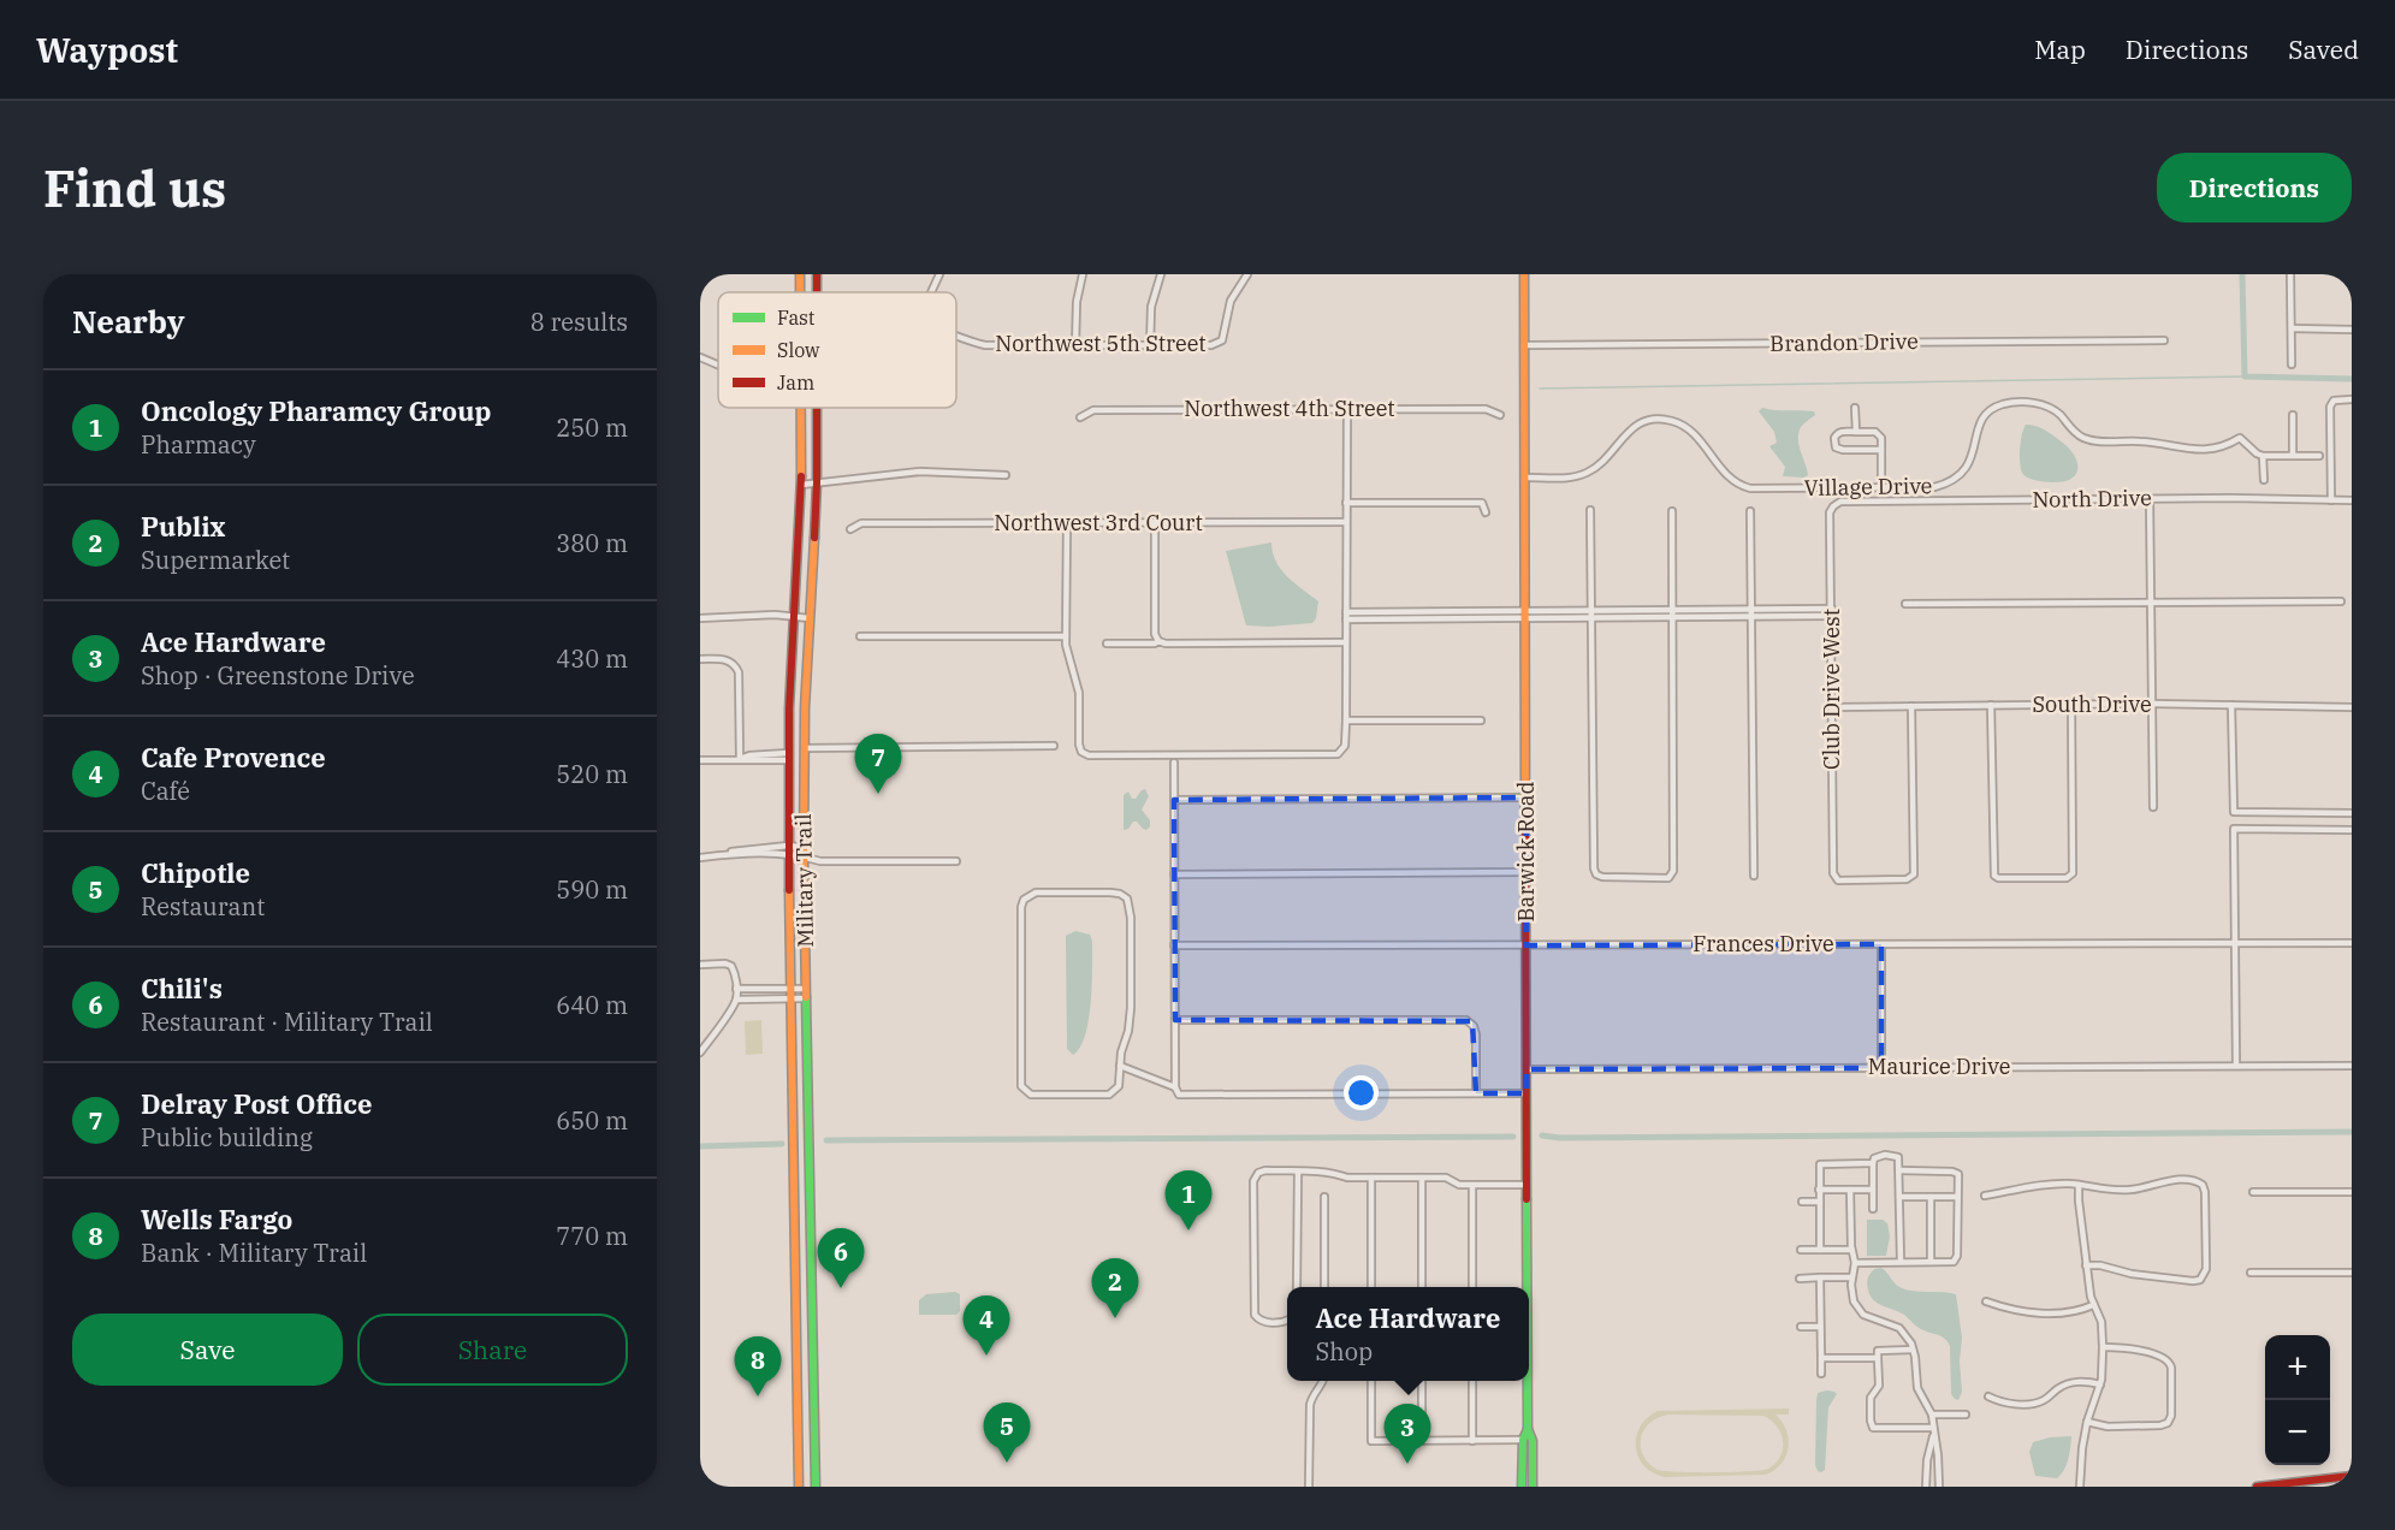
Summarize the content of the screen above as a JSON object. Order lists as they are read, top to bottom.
{
  "streets": {
    "main road": ["Barwick Road", "Military Trail"],
    "street": [
      "Brandon Drive",
      "Northwest 5th Street",
      "Northwest 4th Street",
      "Village Drive",
      "North Drive",
      "Northwest 3rd Court",
      "Club Drive West",
      "South Drive",
      "Frances Drive",
      "Maurice Drive"
    ]
  },
  "crossings": [
    ["Brandon Drive", "Barwick Road"],
    ["Village Drive", "Barwick Road"],
    ["North Drive", "Club Drive West"],
    ["Club Drive West", "South Drive"],
    ["Barwick Road", "Frances Drive"],
    ["Barwick Road", "Maurice Drive"]
  ],
  "legend": ["Fast", "Slow", "Jam"],
  "page": {
    "header": "Waypost",
    "nav": ["Map", "Directions", "Saved"],
    "buttons": [
      "Directions",
      ["Save", "Share"]
    ],
    "title": "Find us",
    "heading": ["Nearby", "8 results"],
    "list": [
      {
        "mark": "1",
        "name": "Oncology Pharamcy Group",
        "note": "Pharmacy",
        "value": "250 m"
      },
      {
        "mark": "2",
        "name": "Publix",
        "note": "Supermarket",
        "value": "380 m"
      },
      {
        "mark": "3",
        "name": "Ace Hardware",
        "note": "Shop · Greenstone Drive",
        "value": "430 m"
      },
      {
        "mark": "4",
        "name": "Cafe Provence",
        "note": "Café",
        "value": "520 m"
      },
      {
        "mark": "5",
        "name": "Chipotle",
        "note": "Restaurant",
        "value": "590 m"
      },
      {
        "mark": "6",
        "name": "Chili's",
        "note": "Restaurant · Military Trail",
        "value": "640 m"
      },
      {
        "mark": "7",
        "name": "Delray Post Office",
        "note": "Public building",
        "value": "650 m"
      },
      {
        "mark": "8",
        "name": "Wells Fargo",
        "note": "Bank · Military Trail",
        "value": "770 m"
      }
    ],
    "pins": [
      "7",
      "1",
      "6",
      "2",
      "4",
      "8",
      "5",
      "3"
    ],
    "popup": ["Ace Hardware", "Shop"],
    "map_buttons": ["+", "−"]
  }
}
